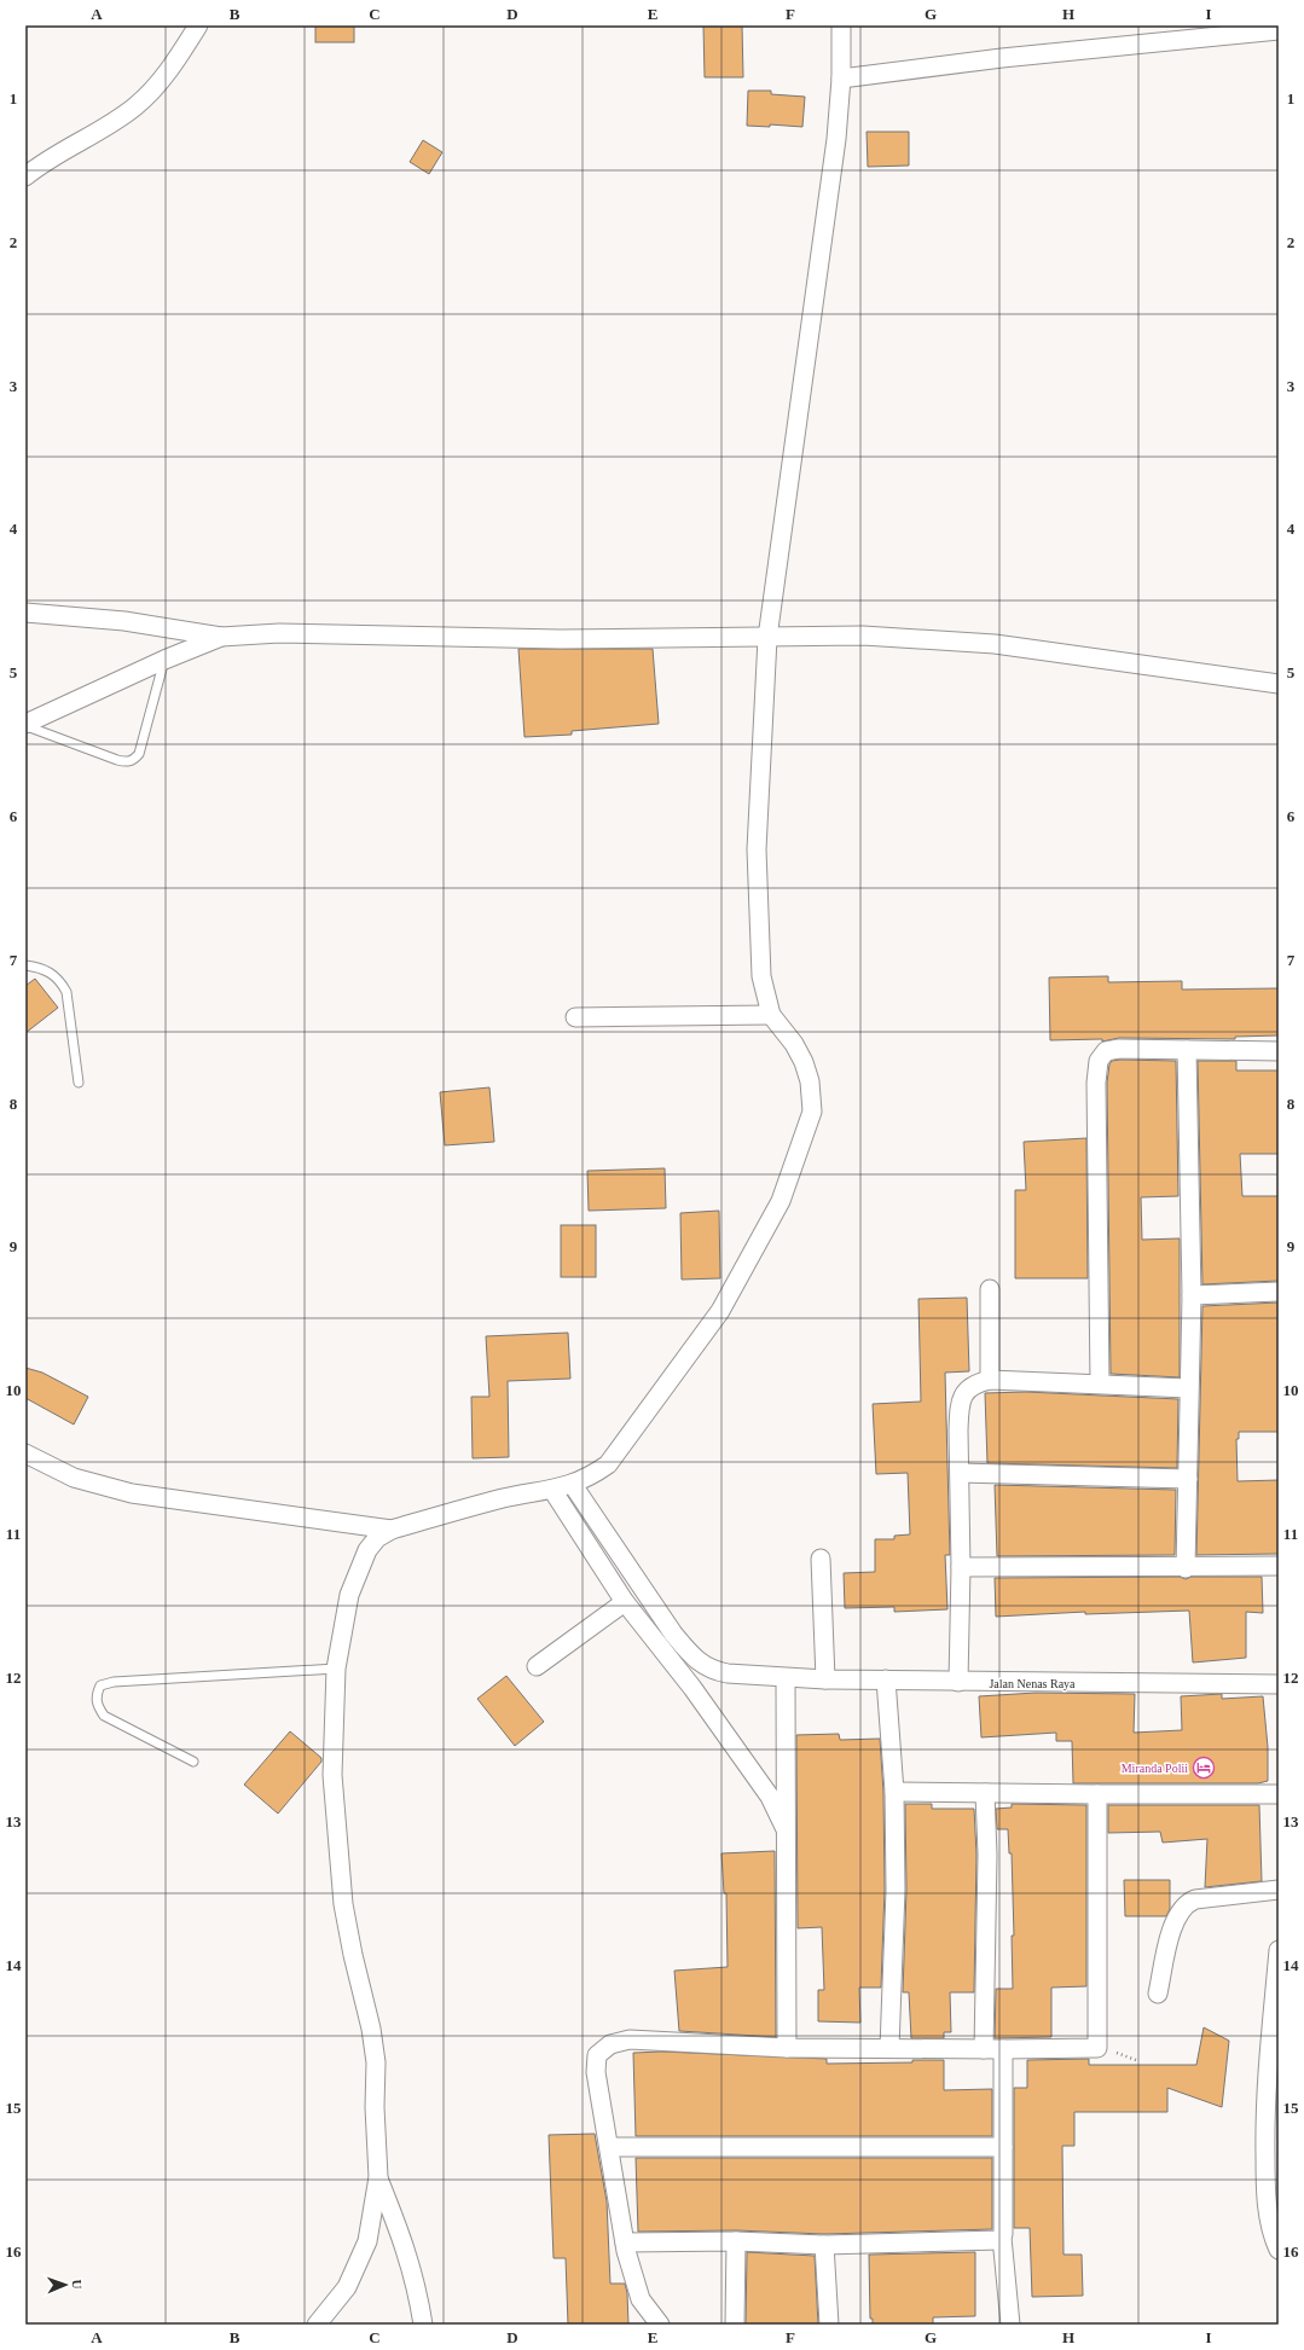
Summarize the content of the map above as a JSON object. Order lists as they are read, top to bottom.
{
  "streets": {
    "street": ["Jalan Nenas Raya"]
  },
  "places": {
    "hotel": ["Miranda Polii"]
  },
  "north": "right",
  "grid": {
    "columns": [
      "A",
      "B",
      "C",
      "D",
      "E",
      "F",
      "G",
      "H",
      "I"
    ],
    "rows": [
      "1",
      "2",
      "3",
      "4",
      "5",
      "6",
      "7",
      "8",
      "9",
      "10",
      "11",
      "12",
      "13",
      "14",
      "15",
      "16"
    ]
  }
}
